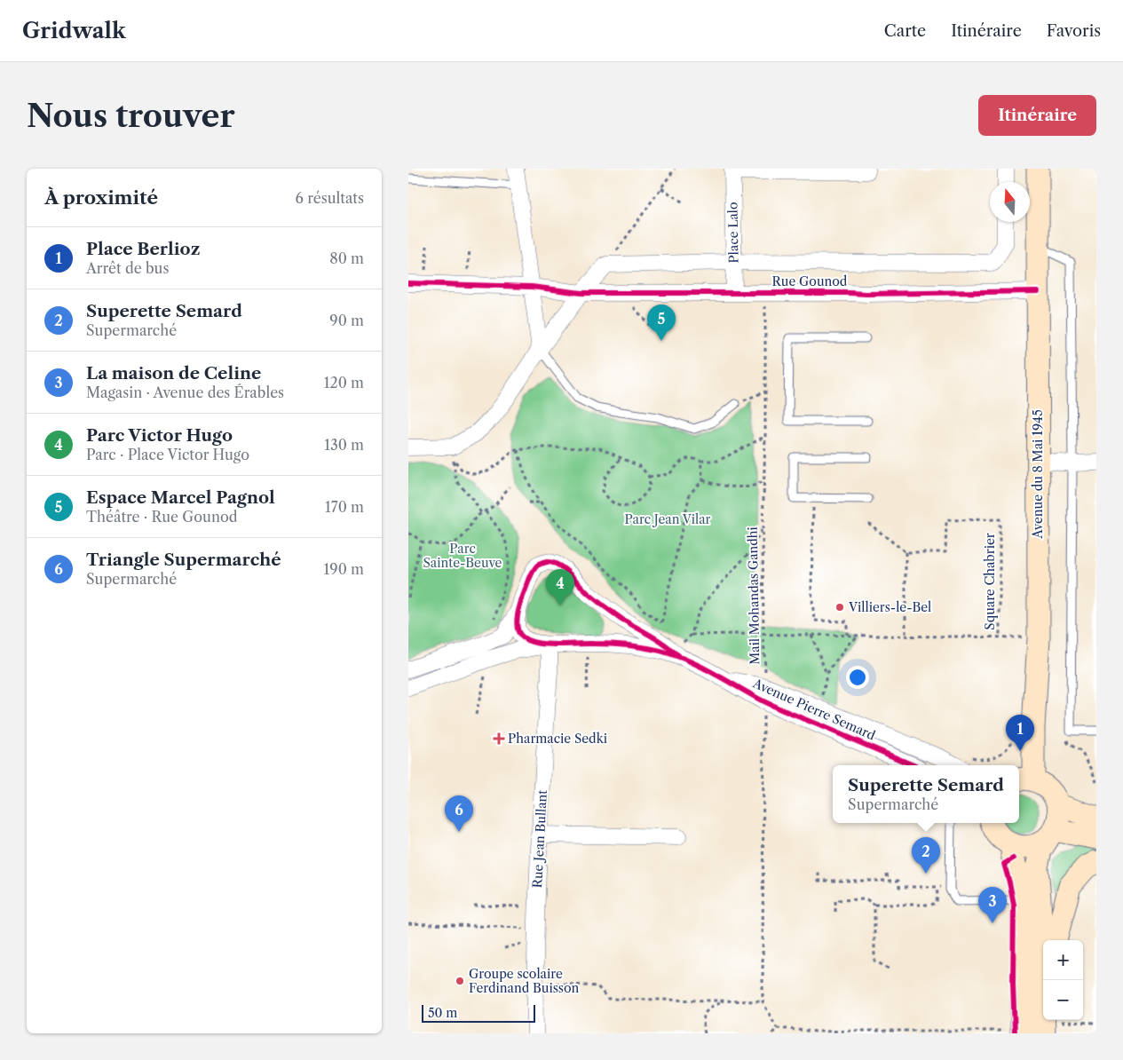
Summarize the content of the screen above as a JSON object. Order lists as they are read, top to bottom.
{
  "streets": {
    "main road": ["Avenue du 8 Mai 1945"],
    "street": [
      "Place Lalo",
      "Rue Gounod",
      "Avenue Pierre Semard",
      "Rue Jean Bullant"
    ],
    "path": ["Square Chabrier", "Mail Mohandas Gandhi"]
  },
  "crossings": [
    ["Place Lalo", "Rue Gounod"],
    ["Rue Gounod", "Avenue du 8 Mai 1945"],
    ["Rue Gounod", "Mail Mohandas Gandhi"],
    ["Avenue du 8 Mai 1945", "Square Chabrier"],
    ["Square Chabrier", "Mail Mohandas Gandhi"],
    ["Mail Mohandas Gandhi", "Avenue Pierre Semard"]
  ],
  "parks": ["Parc Jean Vilar", "Parc Sainte-Beuve"],
  "places": {
    "other": ["Villiers-le-Bel", "Groupe scolaire Ferdinand Buisson"],
    "health": ["Pharmacie Sedki"]
  },
  "scale_bar": "50 m",
  "north": "top",
  "page": {
    "header": "Gridwalk",
    "nav": ["Carte", "Itinéraire", "Favoris"],
    "buttons": "Itinéraire",
    "title": "Nous trouver",
    "heading": ["À proximité", "6 résultats"],
    "list": [
      {
        "mark": "1",
        "name": "Place Berlioz",
        "note": "Arrêt de bus",
        "value": "80 m"
      },
      {
        "mark": "2",
        "name": "Superette Semard",
        "note": "Supermarché",
        "value": "90 m"
      },
      {
        "mark": "3",
        "name": "La maison de Celine",
        "note": "Magasin · Avenue des Érables",
        "value": "120 m"
      },
      {
        "mark": "4",
        "name": "Parc Victor Hugo",
        "note": "Parc · Place Victor Hugo",
        "value": "130 m"
      },
      {
        "mark": "5",
        "name": "Espace Marcel Pagnol",
        "note": "Théâtre · Rue Gounod",
        "value": "170 m"
      },
      {
        "mark": "6",
        "name": "Triangle Supermarché",
        "note": "Supermarché",
        "value": "190 m"
      }
    ],
    "pins": [
      "5",
      "4",
      "1",
      "6",
      "2",
      "3"
    ],
    "popup": ["Superette Semard", "Supermarché"],
    "map_buttons": ["+", "−"],
    "scale": "50 m"
  }
}
